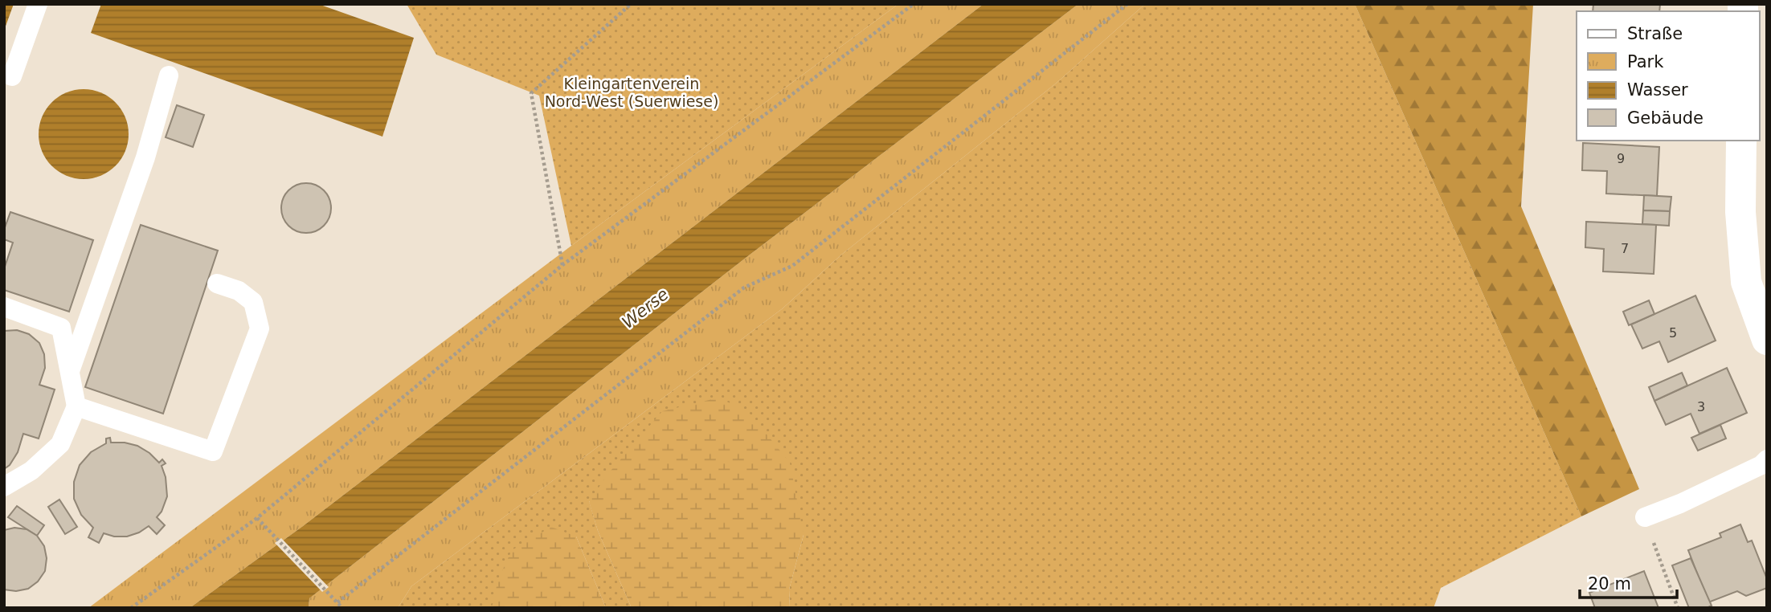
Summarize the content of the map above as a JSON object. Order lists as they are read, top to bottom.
{
  "water": ["Werse"],
  "parks": ["Kleingartenverein Nord-West (Suerwiese)"],
  "house_numbers": [
    "9",
    "7",
    "5",
    "3"
  ],
  "legend": [
    "Straße",
    "Park",
    "Wasser",
    "Gebäude"
  ],
  "scale_bar": "20 m"
}
